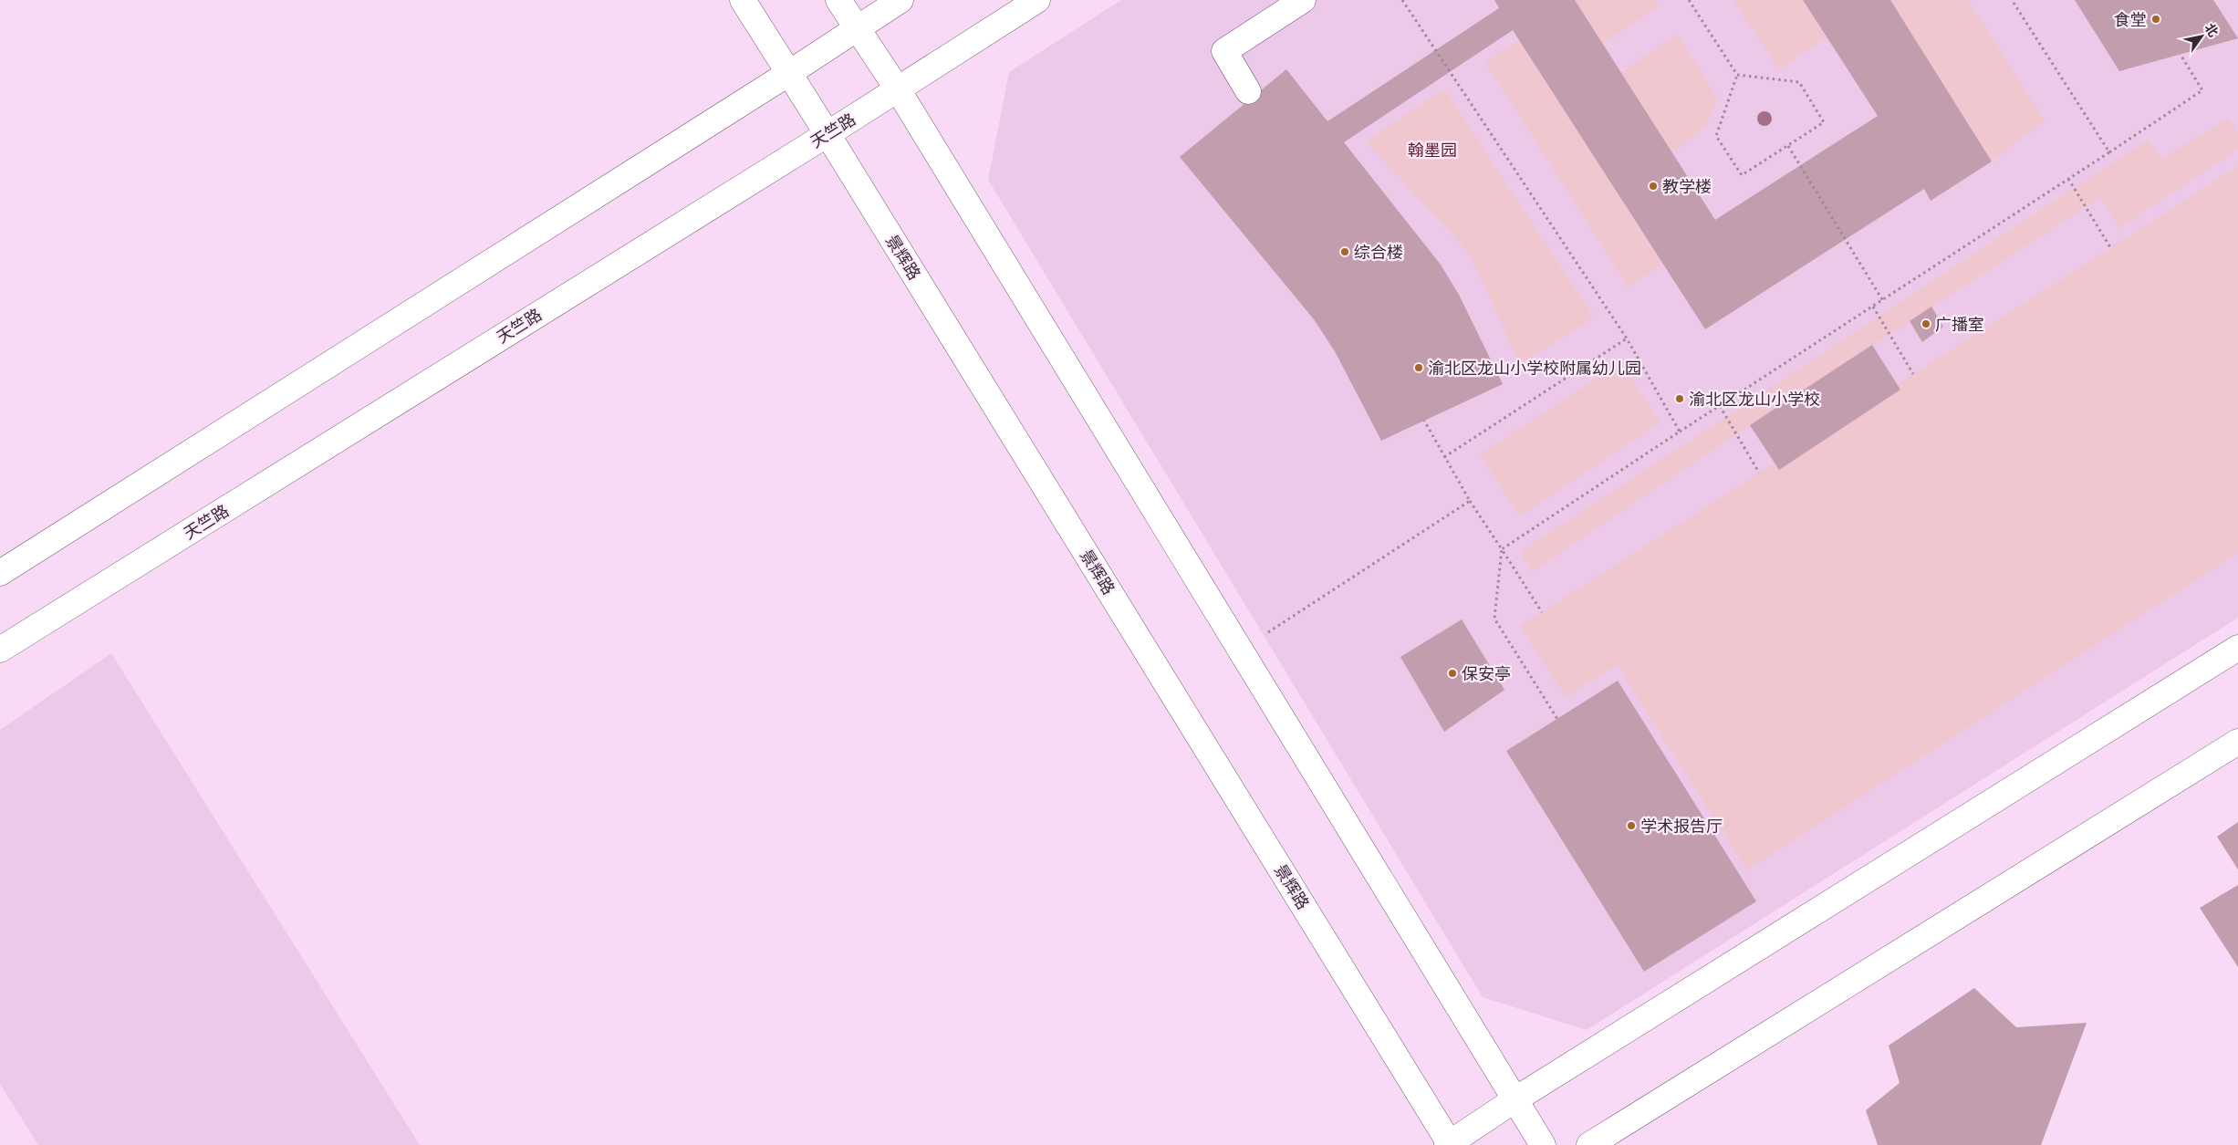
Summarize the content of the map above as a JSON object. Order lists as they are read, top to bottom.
{
  "streets": {
    "street": ["天竺路", "景辉路"]
  },
  "crossings": [
    ["天竺路", "景辉路"]
  ],
  "parks": ["翰墨园"],
  "places": [
    "食堂",
    "教学楼",
    "综合楼",
    "广播室",
    "渝北区龙山小学校附属幼儿园",
    "渝北区龙山小学校",
    "保安亭",
    "学术报告厅"
  ],
  "north": "top right"
}
